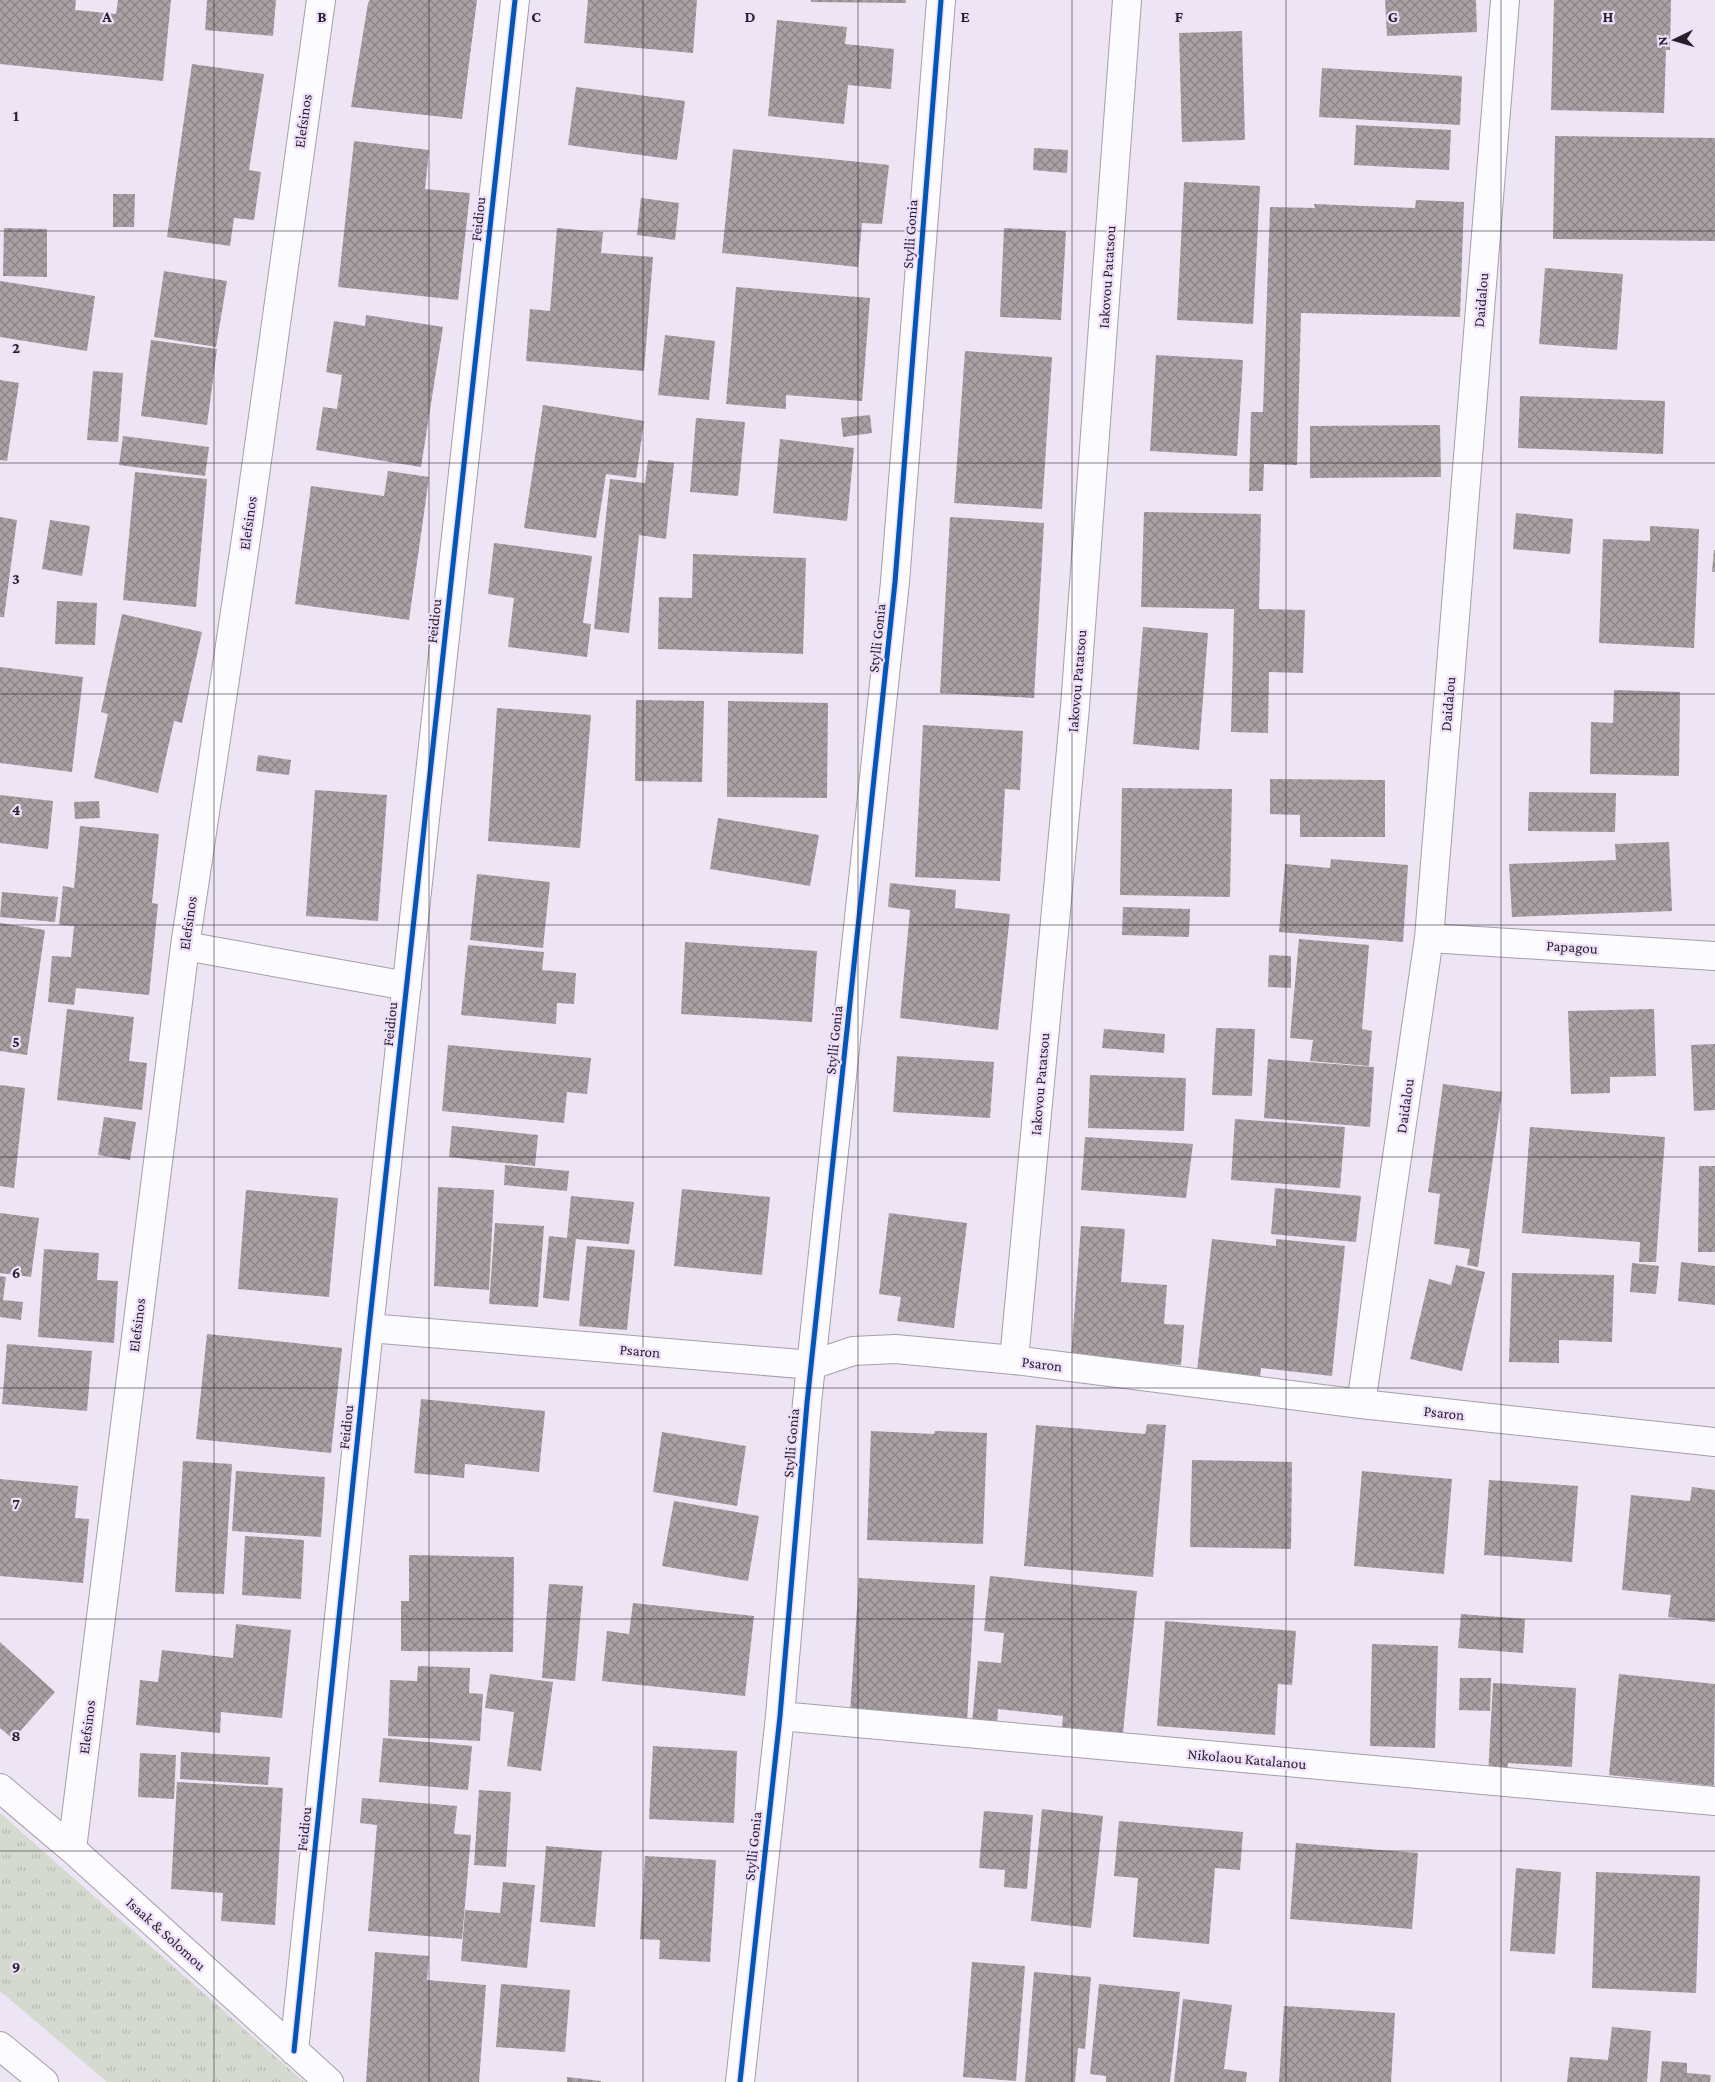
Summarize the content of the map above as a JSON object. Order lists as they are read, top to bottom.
{
  "streets": {
    "street": [
      "Elefsinos",
      "Feidiou",
      "Stylli Gonia",
      "Iakovou Patatsou",
      "Daidalou",
      "Papagou",
      "Psaron",
      "Nikolaou Katalanou",
      "Isaak & Solomou"
    ]
  },
  "crossings": [
    ["Elefsinos", "Isaak & Solomou"],
    ["Feidiou", "Psaron"],
    ["Feidiou", "Isaak & Solomou"],
    ["Stylli Gonia", "Psaron"],
    ["Stylli Gonia", "Nikolaou Katalanou"],
    ["Iakovou Patatsou", "Psaron"],
    ["Daidalou", "Papagou"],
    ["Daidalou", "Psaron"]
  ],
  "north": "left",
  "grid": {
    "columns": [
      "A",
      "B",
      "C",
      "D",
      "E",
      "F",
      "G",
      "H"
    ],
    "rows": [
      "1",
      "2",
      "3",
      "4",
      "5",
      "6",
      "7",
      "8",
      "9"
    ]
  }
}
